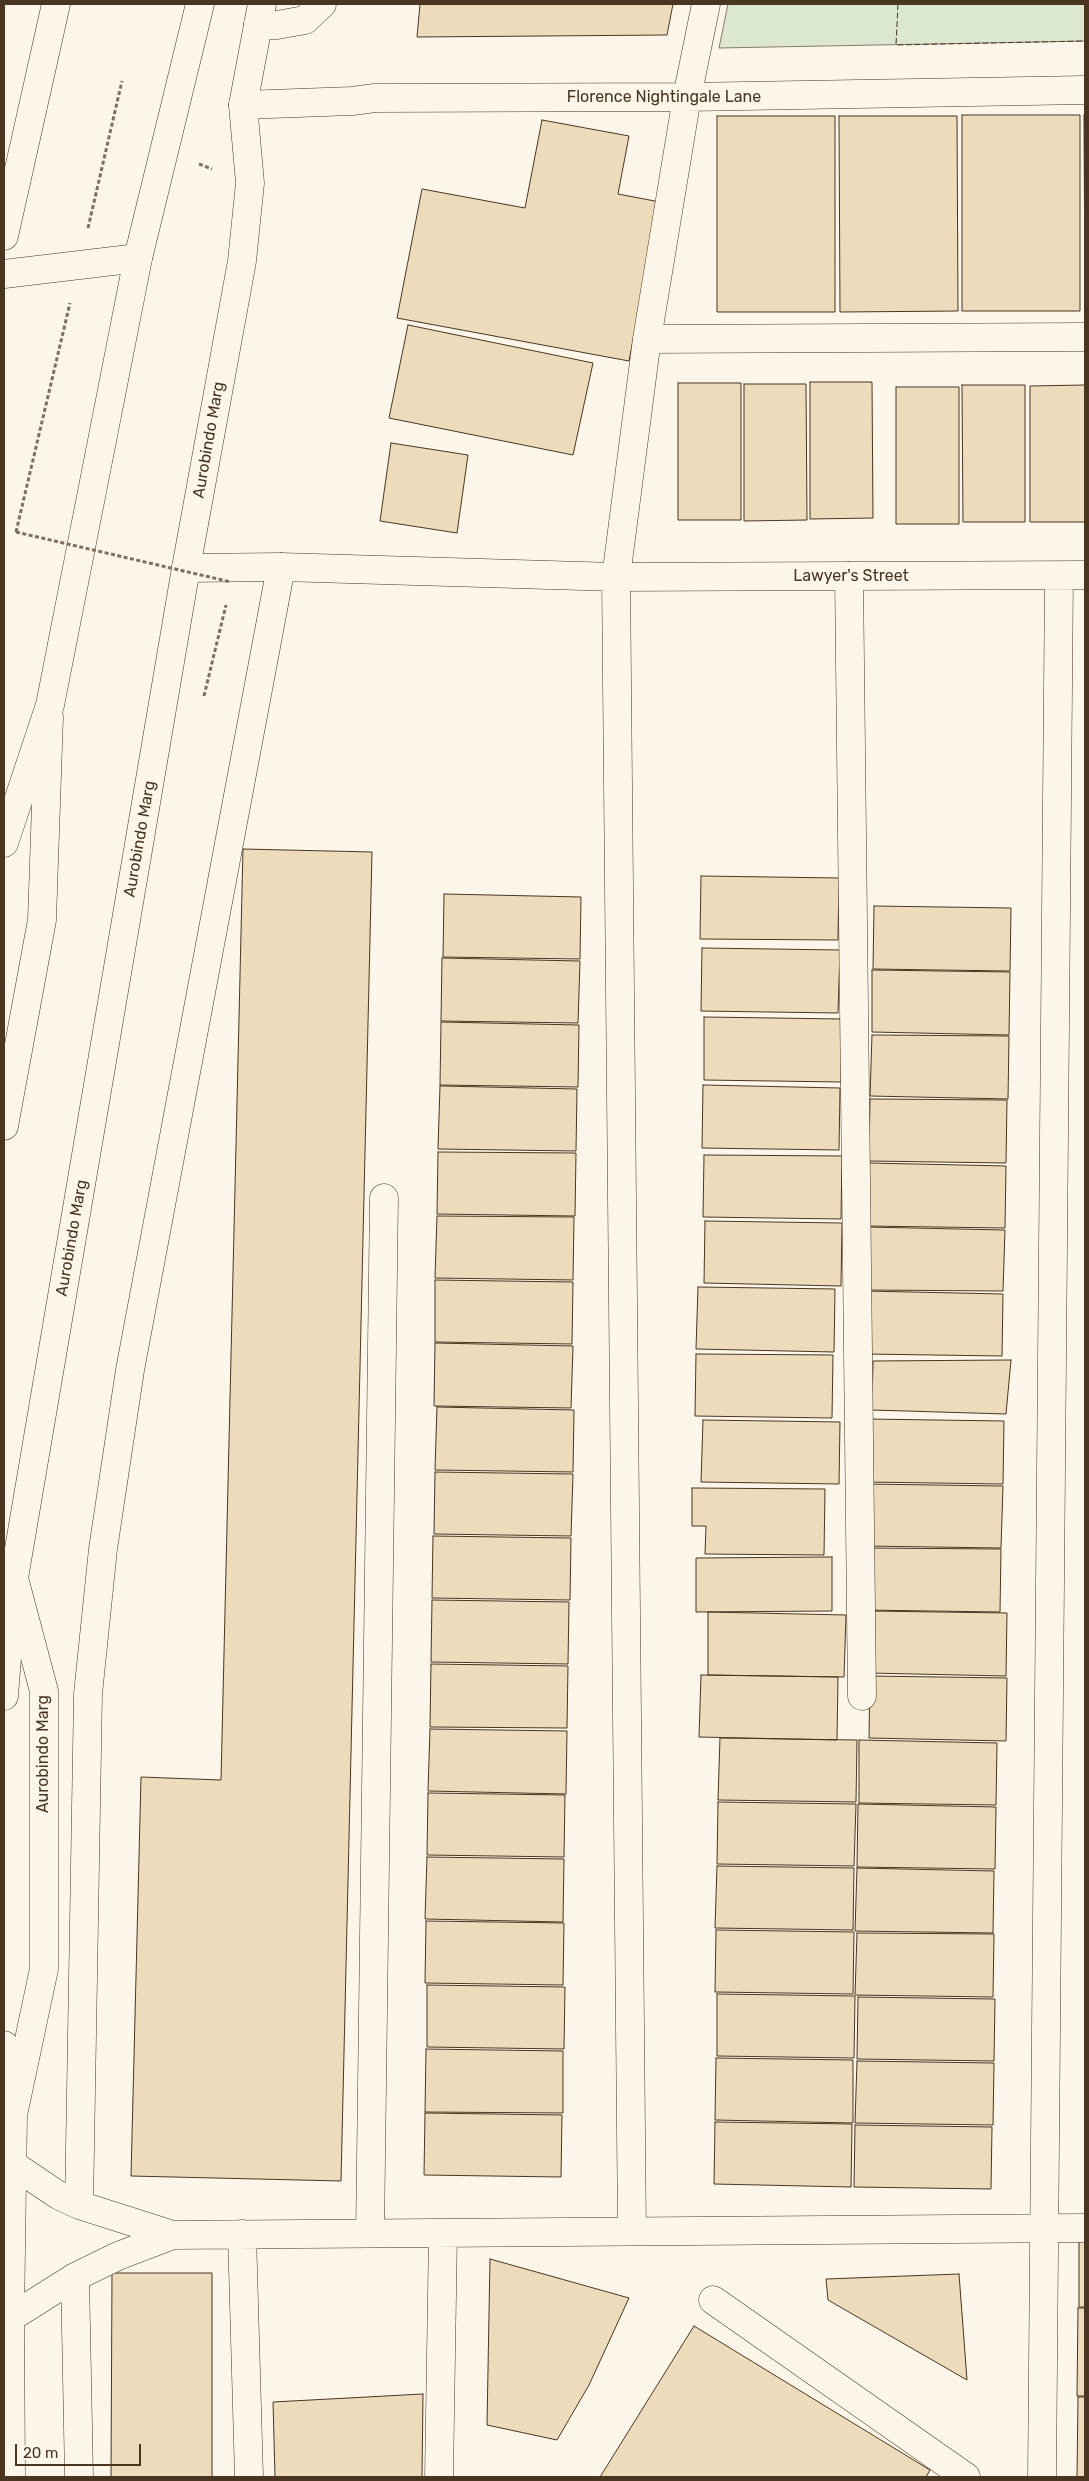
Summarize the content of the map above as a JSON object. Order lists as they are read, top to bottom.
{
  "streets": {
    "main road": ["Florence Nightingale Lane", "Aurobindo Marg", "Lawyer's Street"]
  },
  "crossings": [
    ["Florence Nightingale Lane", "Aurobindo Marg"],
    ["Aurobindo Marg", "Lawyer's Street"]
  ],
  "scale_bar": "20 m"
}
